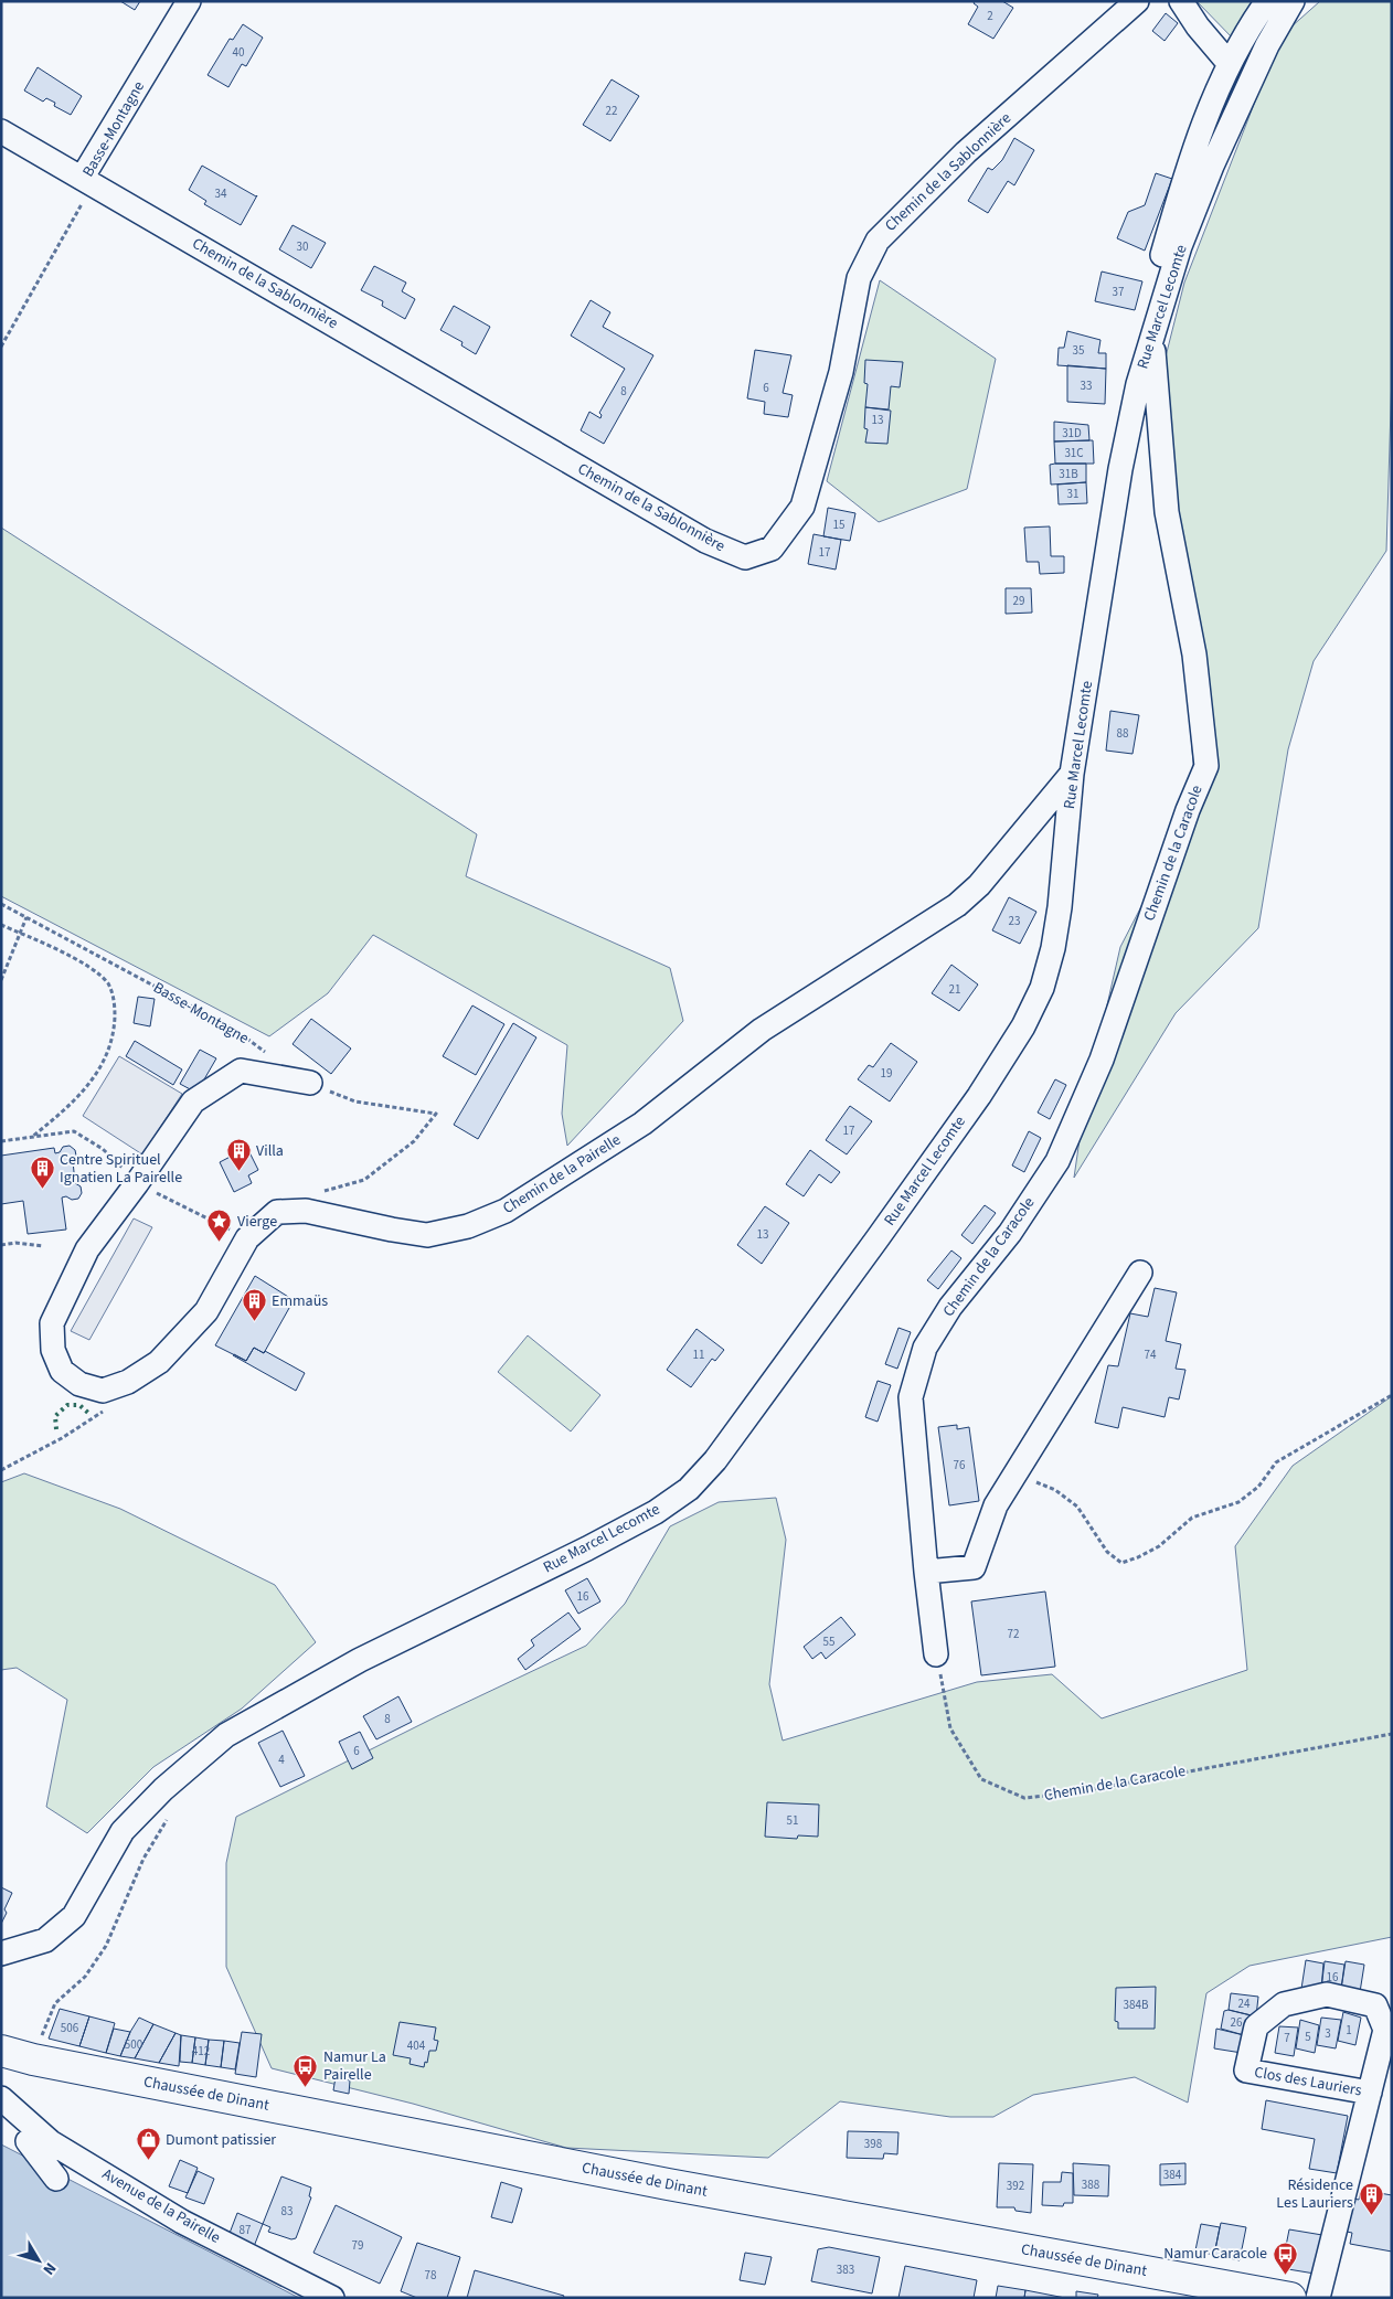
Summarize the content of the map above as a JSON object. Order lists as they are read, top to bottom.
{
  "streets": {
    "main road": ["Chaussée de Dinant"],
    "street": [
      "Basse-Montagne",
      "Chemin de la Sablonnière",
      "Rue Marcel Lecomte",
      "Chemin de la Caracole",
      "Chemin de la Pairelle",
      "Clos des Lauriers",
      "Avenue de la Pairelle"
    ]
  },
  "crossings": [
    ["Basse-Montagne", "Chemin de la Sablonnière"],
    ["Rue Marcel Lecomte", "Chemin de la Caracole"],
    ["Rue Marcel Lecomte", "Chemin de la Pairelle"]
  ],
  "places": {
    "building": [
      "Villa",
      "Centre Spirituel Ignatien La Pairelle",
      "Emmaüs",
      "Résidence Les Lauriers"
    ],
    "place": ["Vierge"],
    "bus stop": ["Namur La Pairelle", "Namur Caracole"],
    "shop": ["Dumont patissier"]
  },
  "house_numbers": [
    "2",
    "40",
    "22",
    "34",
    "30",
    "37",
    "35",
    "33",
    "6",
    "8",
    "13",
    "31D",
    "31C",
    "31B",
    "31",
    "15",
    "17",
    "29",
    "88",
    "23",
    "21",
    "19",
    "17",
    "13",
    "11",
    "74",
    "76",
    "16",
    "72",
    "55",
    "8",
    "6",
    "4",
    "51",
    "16",
    "24",
    "384B",
    "26",
    "506",
    "1",
    "3",
    "5",
    "7",
    "500",
    "404",
    "412",
    "398",
    "384",
    "388",
    "392",
    "83",
    "87",
    "79",
    "383",
    "78"
  ],
  "north": "bottom right"
}
